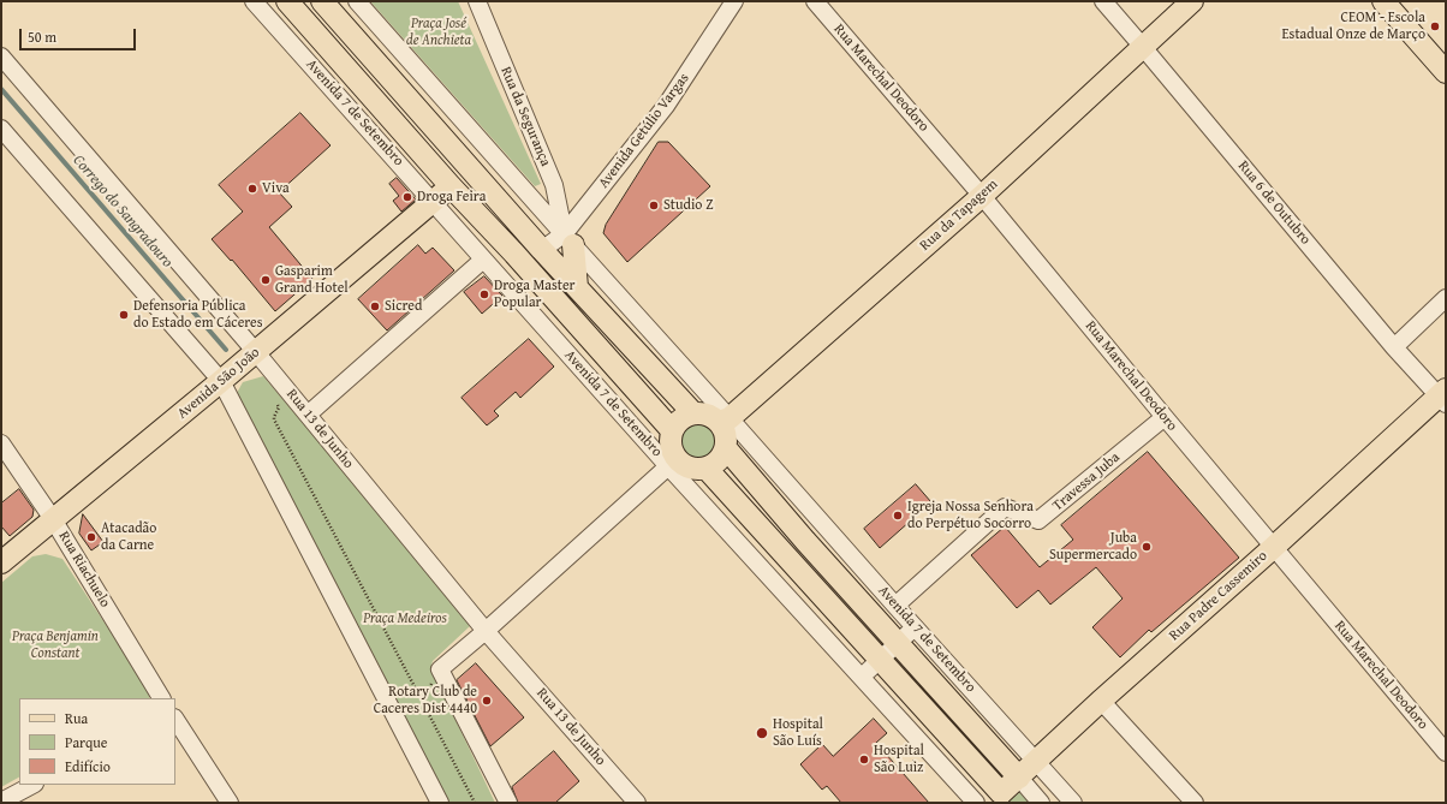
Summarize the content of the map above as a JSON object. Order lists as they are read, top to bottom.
{
  "streets": {
    "main road": [
      "Avenida 7 de Setembro",
      "Rua da Tapagem",
      "Avenida São João",
      "Rua Padre Cassemiro"
    ],
    "street": [
      "Rua Marechal Deodoro",
      "Rua da Segurança",
      "Avenida Getúlio Vargas",
      "Rua 6 de Outubro",
      "Rua 13 de Junho",
      "Travessa Juba",
      "Rua Riachuelo"
    ]
  },
  "crossings": [
    ["Rua Marechal Deodoro", "Rua da Tapagem"],
    ["Rua Marechal Deodoro", "Travessa Juba"],
    ["Rua Marechal Deodoro", "Rua Padre Cassemiro"],
    ["Avenida 7 de Setembro", "Rua da Segurança"],
    ["Avenida 7 de Setembro", "Avenida Getúlio Vargas"],
    ["Avenida 7 de Setembro", "Rua da Tapagem"],
    ["Avenida 7 de Setembro", "Avenida São João"],
    ["Avenida 7 de Setembro", "Travessa Juba"],
    ["Avenida 7 de Setembro", "Rua Padre Cassemiro"],
    ["Rua da Segurança", "Avenida Getúlio Vargas"],
    ["Rua 6 de Outubro", "Rua da Tapagem"],
    ["Rua 6 de Outubro", "Rua Padre Cassemiro"],
    ["Avenida São João", "Rua 13 de Junho"],
    ["Avenida São João", "Rua Riachuelo"]
  ],
  "water": ["Corrego do Sangradouro"],
  "parks": ["Praça José de Anchieta", "Praça Medeiros", "Praça Benjamin Constant"],
  "places": [
    "CEOM - Escola Estadual Onze de Março",
    "Viva",
    "Droga Feira",
    "Studio Z",
    "Gasparim Grand Hotel",
    "Droga Master Popular",
    "Sicred",
    "Defensoria Pública do Estado em Cáceres",
    "Igreja Nossa Senhora do Perpétuo Socorro",
    "Atacadão da Carne",
    "Juba Supermercado",
    "Rotary Club de Caceres Dist 4440",
    "Hospital São Luís",
    "Hospital São Luiz"
  ],
  "legend": ["Rua", "Parque", "Edifício"],
  "scale_bar": "50 m"
}
